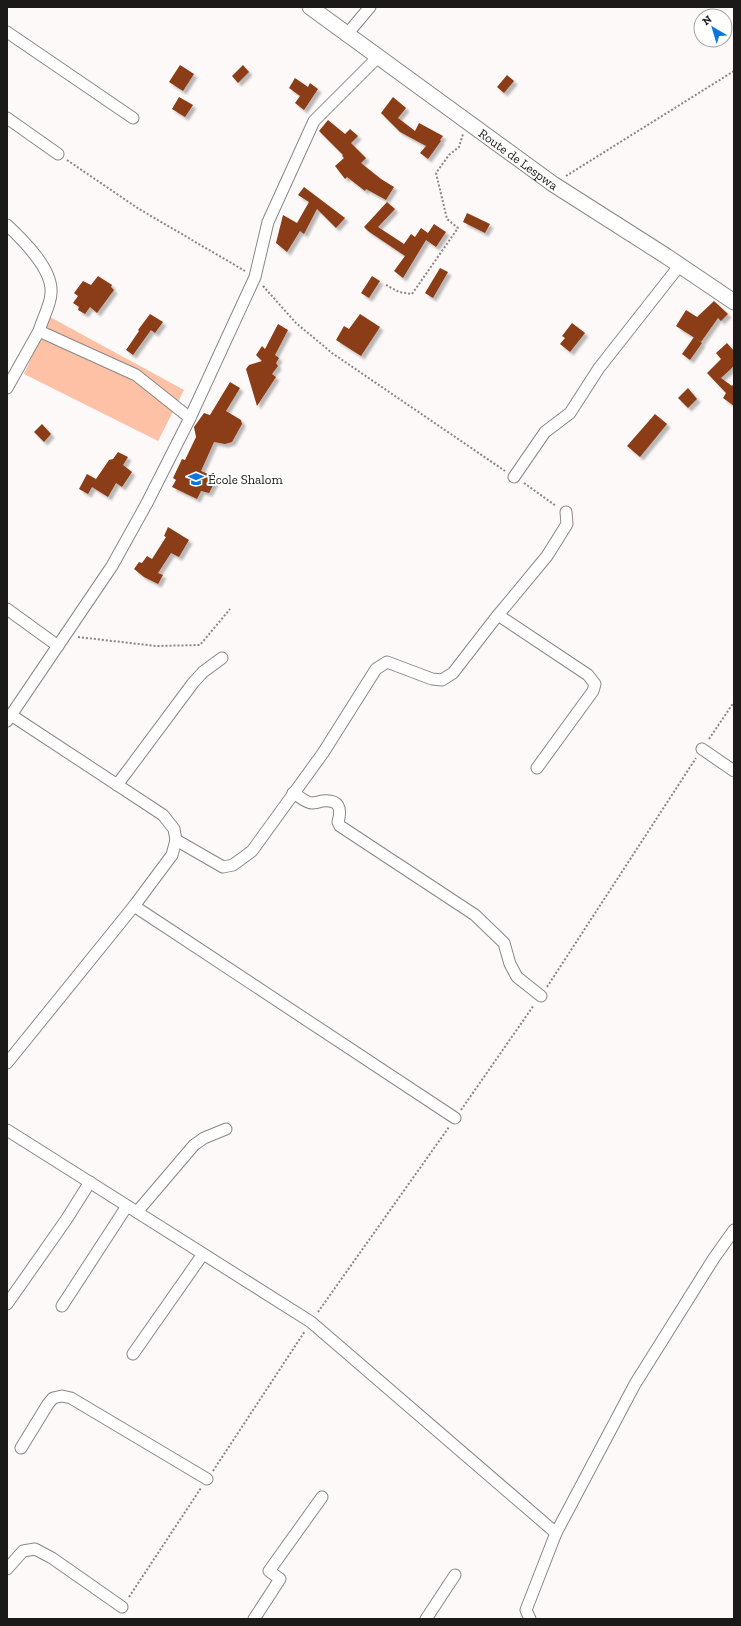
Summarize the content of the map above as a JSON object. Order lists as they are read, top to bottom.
{
  "streets": {
    "street": ["Route de Lespwa"]
  },
  "places": {
    "school or university": ["École Shalom"]
  },
  "north": "top left"
}
